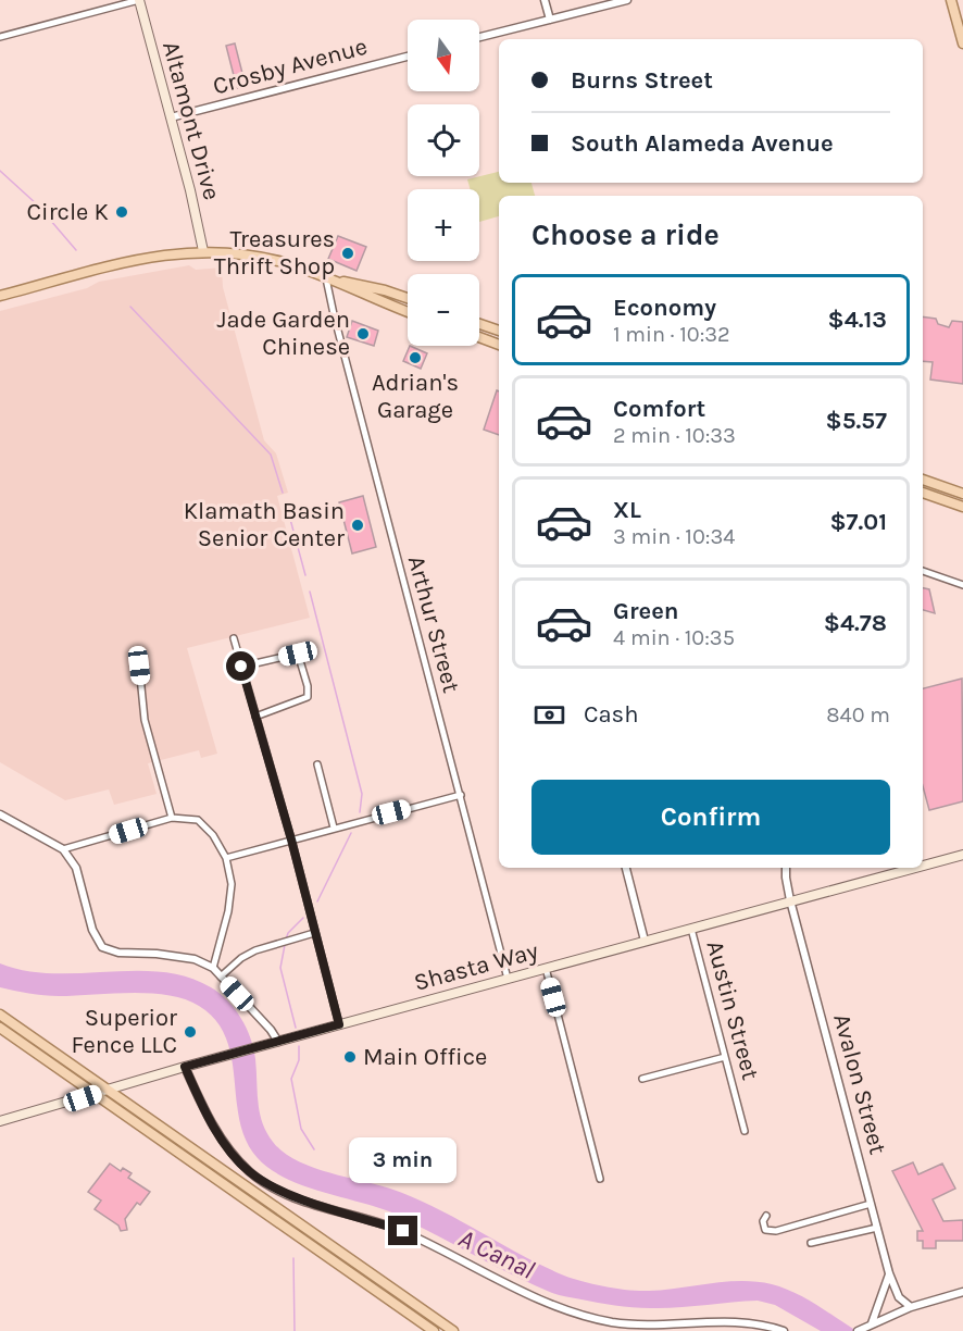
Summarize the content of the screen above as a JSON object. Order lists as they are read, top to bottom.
{
  "streets": {
    "main road": ["Altamont Drive", "Shasta Way"],
    "street": [
      "Crosby Avenue",
      "Arthur Street",
      "Austin Street",
      "Avalon Street"
    ]
  },
  "crossings": [
    ["Crosby Avenue", "Altamont Drive"],
    ["Arthur Street", "Shasta Way"],
    ["Shasta Way", "Austin Street"],
    ["Shasta Way", "Avalon Street"]
  ],
  "water": ["A Canal"],
  "places": [
    "Circle K",
    "Treasures Thrift Shop",
    "Jade Garden Chinese",
    "Adrian's Garage",
    "Klamath Basin Senior Center",
    "Superior Fence LLC",
    "Main Office"
  ],
  "north": "bottom",
  "page": {
    "map_buttons": ["+", "−"],
    "banner": ["Burns Street", "South Alameda Avenue"],
    "heading": "Choose a ride",
    "list": [
      {
        "name": "Economy",
        "note": "1 min · 10:32",
        "value": "$4.13"
      },
      {
        "name": "Comfort",
        "note": "2 min · 10:33",
        "value": "$5.57"
      },
      {
        "name": "XL",
        "note": "3 min · 10:34",
        "value": "$7.01"
      },
      {
        "name": "Green",
        "note": "4 min · 10:35",
        "value": "$4.78"
      }
    ],
    "pay": ["Cash", "840 m"],
    "buttons": "Confirm",
    "bubble": "3 min"
  }
}
